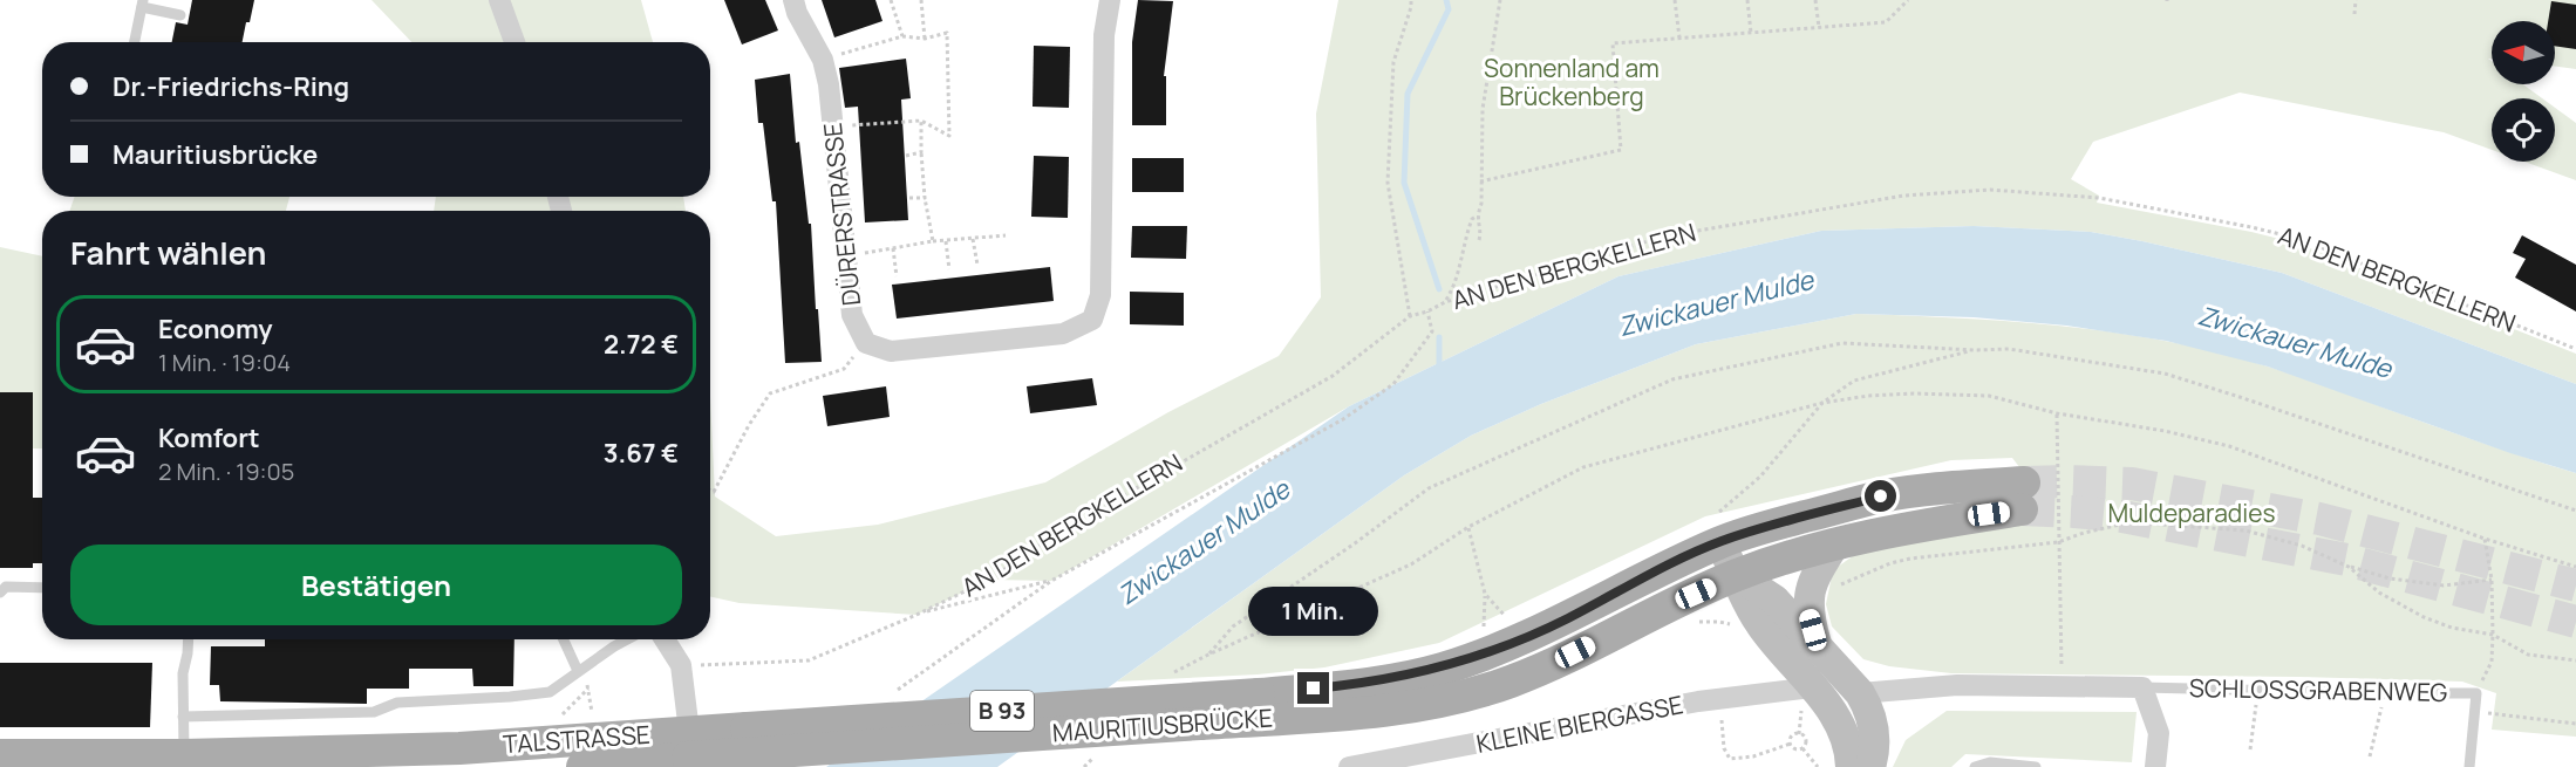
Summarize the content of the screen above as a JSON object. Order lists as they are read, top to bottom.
{
  "streets": {
    "main road": ["B 93", "MAURITIUSBRÜCKE", "TALSTRASSE"],
    "street": ["DÜRERSTRASSE", "SCHLOSSGRABENWEG", "KLEINE BIERGASSE"],
    "path": ["AN DEN BERGKELLERN"]
  },
  "crossings": [
    ["B 93", "MAURITIUSBRÜCKE"],
    ["MAURITIUSBRÜCKE", "TALSTRASSE"]
  ],
  "water": ["Zwickauer Mulde"],
  "parks": ["Sonnenland am Brückenberg", "Muldeparadies"],
  "north": "left",
  "page": {
    "banner": ["Dr.-Friedrichs-Ring", "Mauritiusbrücke"],
    "heading": "Fahrt wählen",
    "list": [
      {
        "name": "Economy",
        "note": "1 Min. · 19:04",
        "value": "2.72 €"
      },
      {
        "name": "Komfort",
        "note": "2 Min. · 19:05",
        "value": "3.67 €"
      }
    ],
    "buttons": "Bestätigen",
    "bubble": "1 Min."
  }
}
